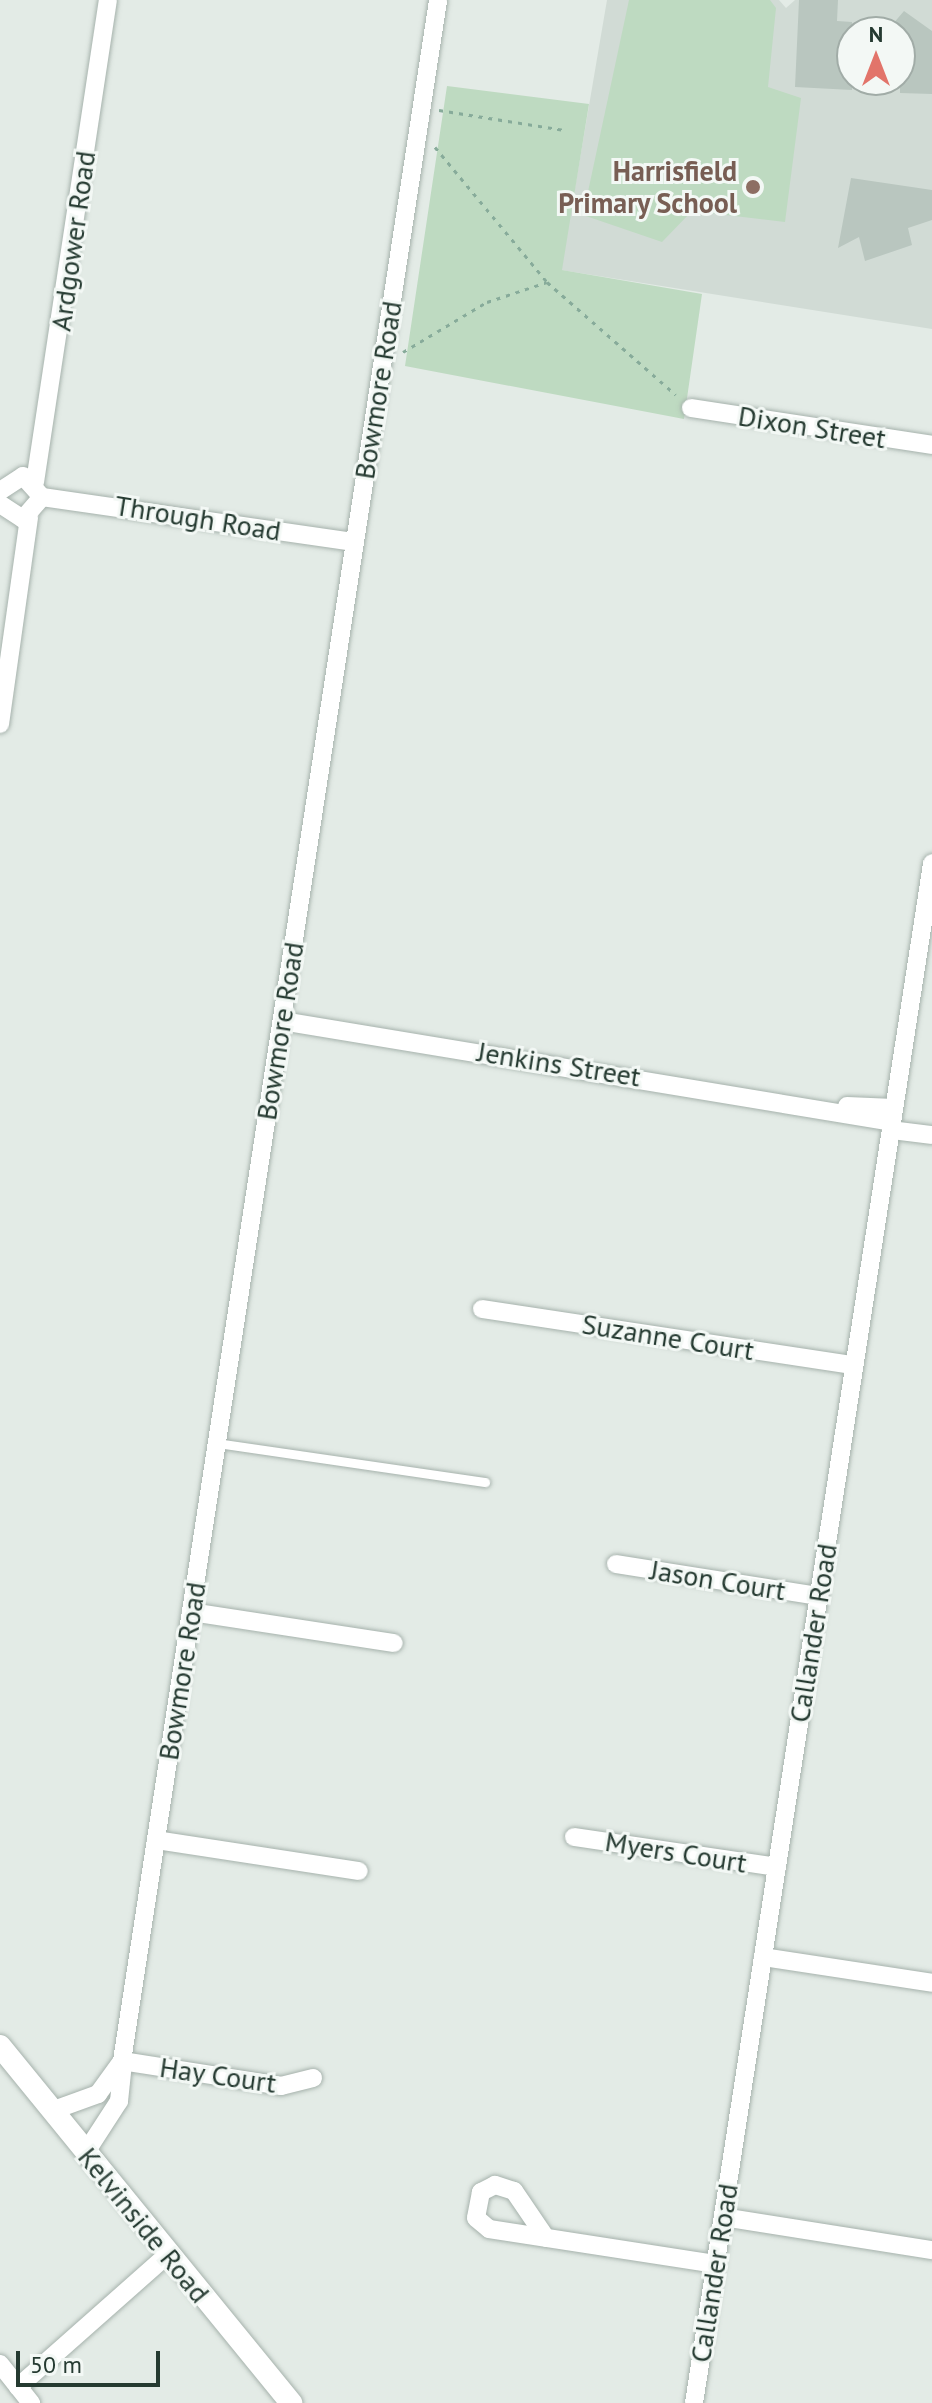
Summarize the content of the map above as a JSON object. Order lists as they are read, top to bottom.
{
  "streets": {
    "street": [
      "Ardgower Road",
      "Bowmore Road",
      "Dixon Street",
      "Through Road",
      "Jenkins Street",
      "Suzanne Court",
      "Jason Court",
      "Callander Road",
      "Myers Court",
      "Hay Court",
      "Kelvinside Road"
    ]
  },
  "crossings": [
    ["Ardgower Road", "Through Road"],
    ["Bowmore Road", "Through Road"],
    ["Bowmore Road", "Jenkins Street"],
    ["Bowmore Road", "Hay Court"],
    ["Bowmore Road", "Kelvinside Road"],
    ["Jenkins Street", "Callander Road"],
    ["Suzanne Court", "Callander Road"],
    ["Jason Court", "Callander Road"],
    ["Callander Road", "Myers Court"]
  ],
  "places": ["Harrisfield Primary School"],
  "scale_bar": "50 m",
  "north": "top"
}
